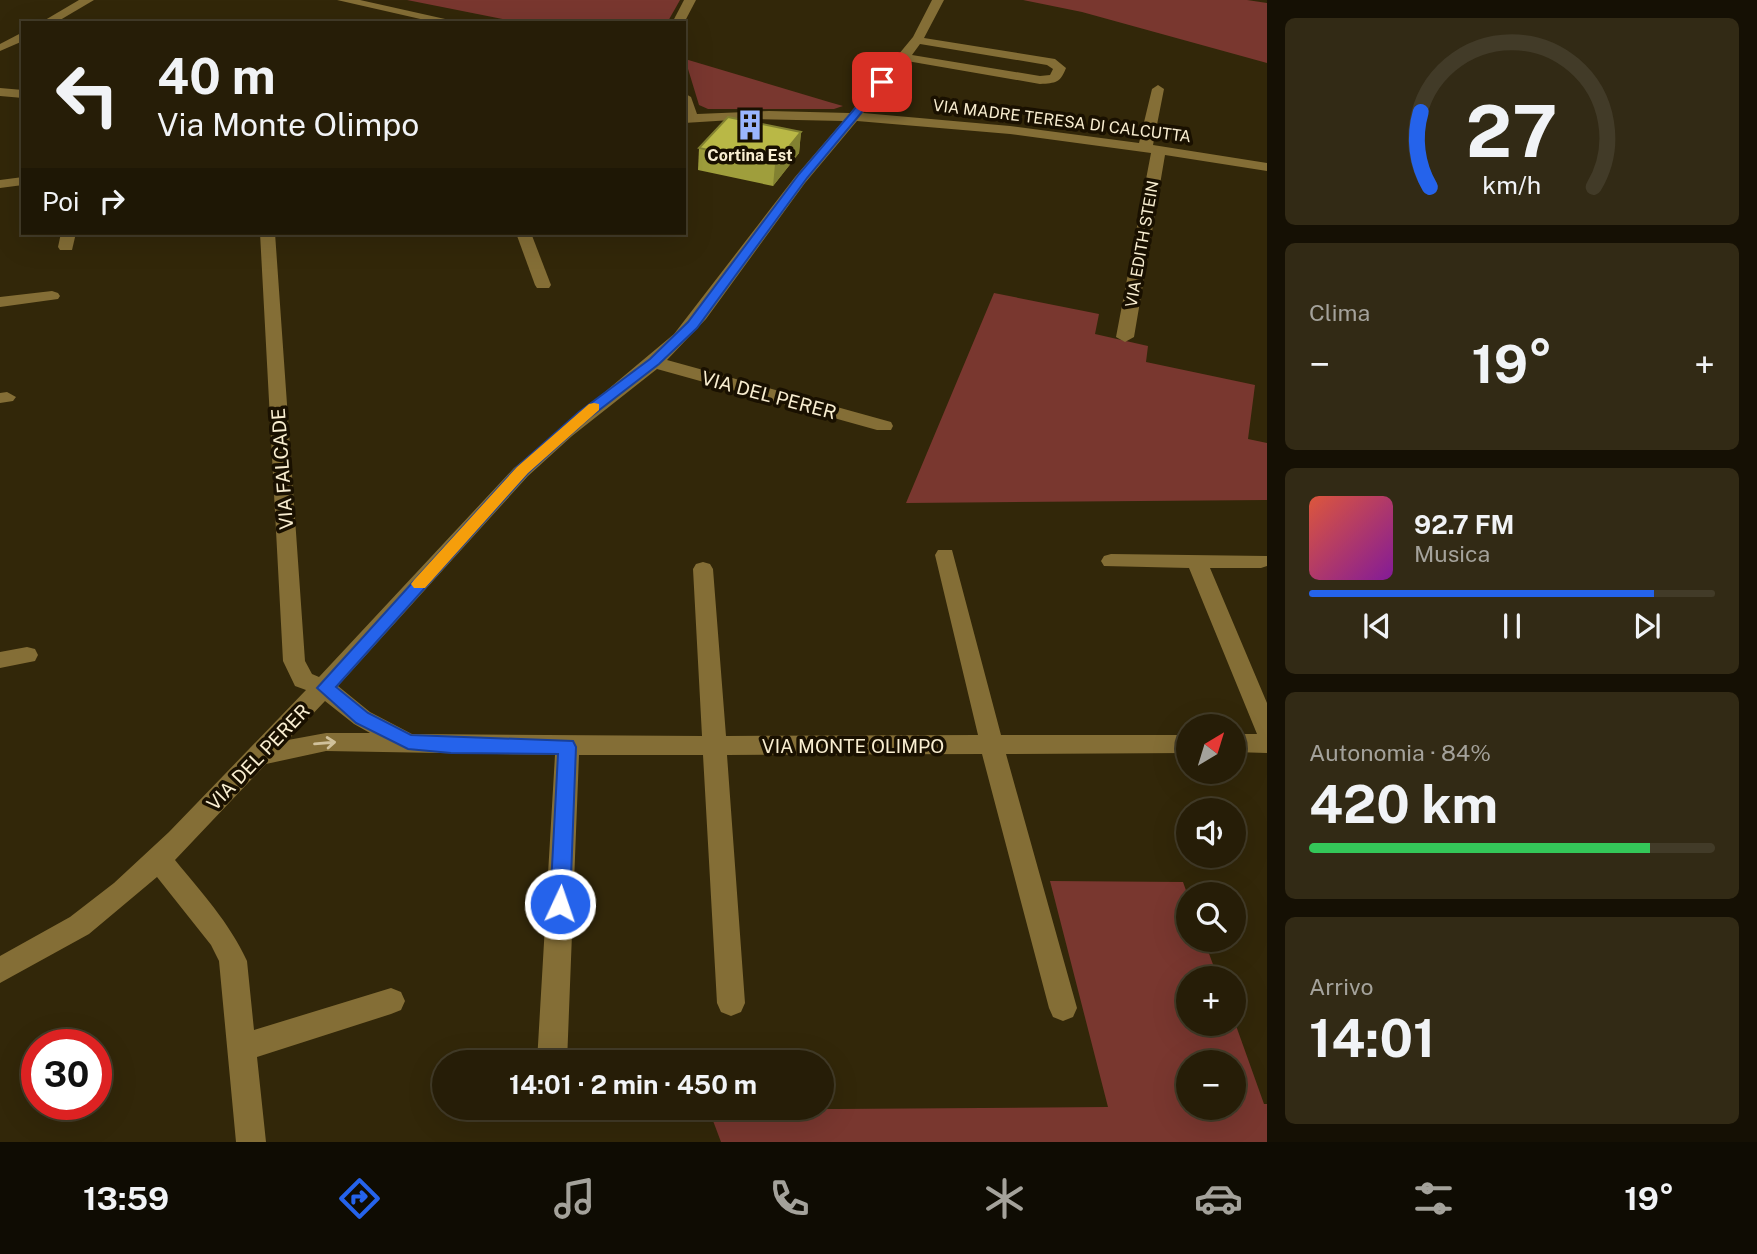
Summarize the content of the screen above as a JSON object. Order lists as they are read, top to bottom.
{
  "streets": {
    "street": [
      "VIA MADRE TERESA DI CALCUTTA",
      "VIA EDITH STEIN",
      "VIA DEL PERER",
      "VIA FALCADE",
      "VIA MONTE OLIMPO"
    ]
  },
  "crossings": [
    ["VIA MADRE TERESA DI CALCUTTA", "VIA EDITH STEIN"],
    ["VIA MADRE TERESA DI CALCUTTA", "VIA DEL PERER"],
    ["VIA DEL PERER", "VIA FALCADE"],
    ["VIA DEL PERER", "VIA MONTE OLIMPO"],
    ["VIA FALCADE", "VIA MONTE OLIMPO"]
  ],
  "places": {
    "building": ["Cortina Est"]
  },
  "north": "top right",
  "page": {
    "turn": ["40 m", "Via Monte Olimpo"],
    "then": "Poi",
    "tile": [
      "Clima",
      ["Autonomia · 84%", "420 km"],
      ["Arrivo", "14:01"]
    ],
    "heat": ["−", "19°", "+"],
    "song": ["92.7 FM", "Musica"],
    "map_buttons": ["+", "−"],
    "limit": "30",
    "trip": "14:01 · 2 min · 450 m",
    "tabs": ["13:59", "19°"],
    "gauge": ["27", "km/h"]
  }
}
